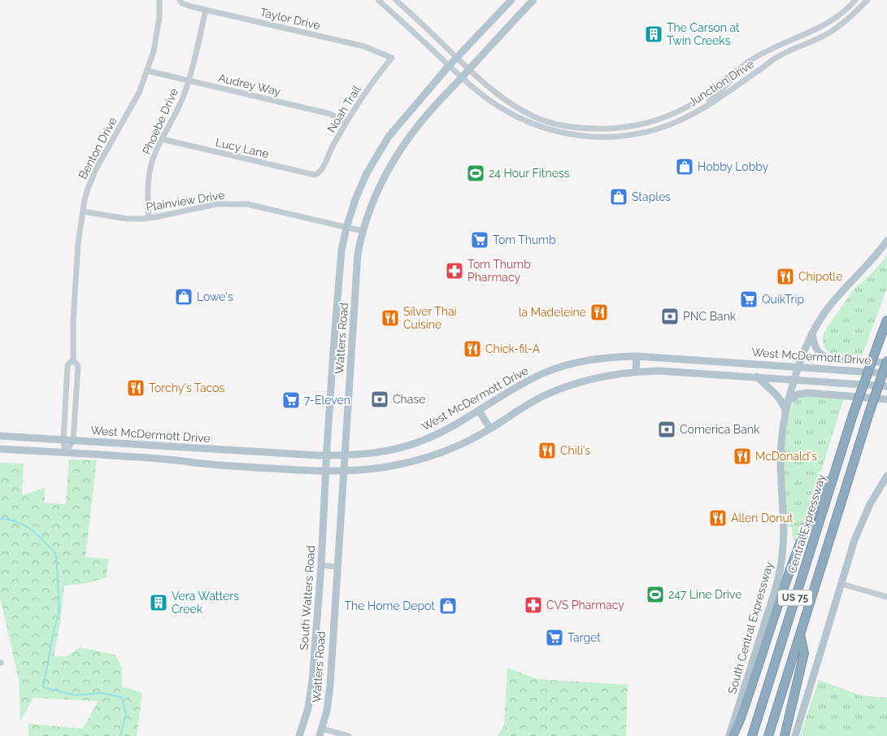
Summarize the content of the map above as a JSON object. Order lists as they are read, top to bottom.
{
  "streets": {
    "highway": ["Central Expressway", "US 75"],
    "main road": [
      "Watters Road",
      "West McDermott Drive",
      "South Watters Road",
      "South Central Expressway"
    ],
    "street": [
      "Taylor Drive",
      "Junction Drive",
      "Audrey Way",
      "Noah Trail",
      "Phoebe Drive",
      "Benton Drive",
      "Lucy Lane",
      "Plainview Drive"
    ]
  },
  "crossings": [
    ["Taylor Drive", "Noah Trail"],
    ["Taylor Drive", "Phoebe Drive"],
    ["Junction Drive", "Watters Road"],
    ["Audrey Way", "Noah Trail"],
    ["Audrey Way", "Phoebe Drive"],
    ["Audrey Way", "Benton Drive"],
    ["Noah Trail", "Lucy Lane"],
    ["Phoebe Drive", "Lucy Lane"],
    ["Phoebe Drive", "Plainview Drive"],
    ["Benton Drive", "Plainview Drive"],
    ["Benton Drive", "West McDermott Drive"],
    ["Plainview Drive", "Watters Road"],
    ["Watters Road", "West McDermott Drive"],
    ["Watters Road", "South Watters Road"],
    ["West McDermott Drive", "South Central Expressway"]
  ],
  "places": {
    "building": ["The Carson at Twin Creeks", "Vera Watters Creek"],
    "shop": [
      "Hobby Lobby",
      "Staples",
      "Lowe's",
      "The Home Depot"
    ],
    "sports": ["24 Hour Fitness", "247 Line Drive"],
    "supermarket": [
      "Tom Thumb",
      "QuikTrip",
      "7-Eleven",
      "Target"
    ],
    "pharmacy": ["Tom Thumb Pharmacy", "CVS Pharmacy"],
    "restaurant": [
      "Chipotle",
      "la Madeleine",
      "Silver Thai Cuisine",
      "Chick-fil-A",
      "Torchy's Tacos",
      "Chili's",
      "McDonald's",
      "Allen Donut"
    ],
    "bank": ["PNC Bank", "Chase", "Comerica Bank"]
  }
}
